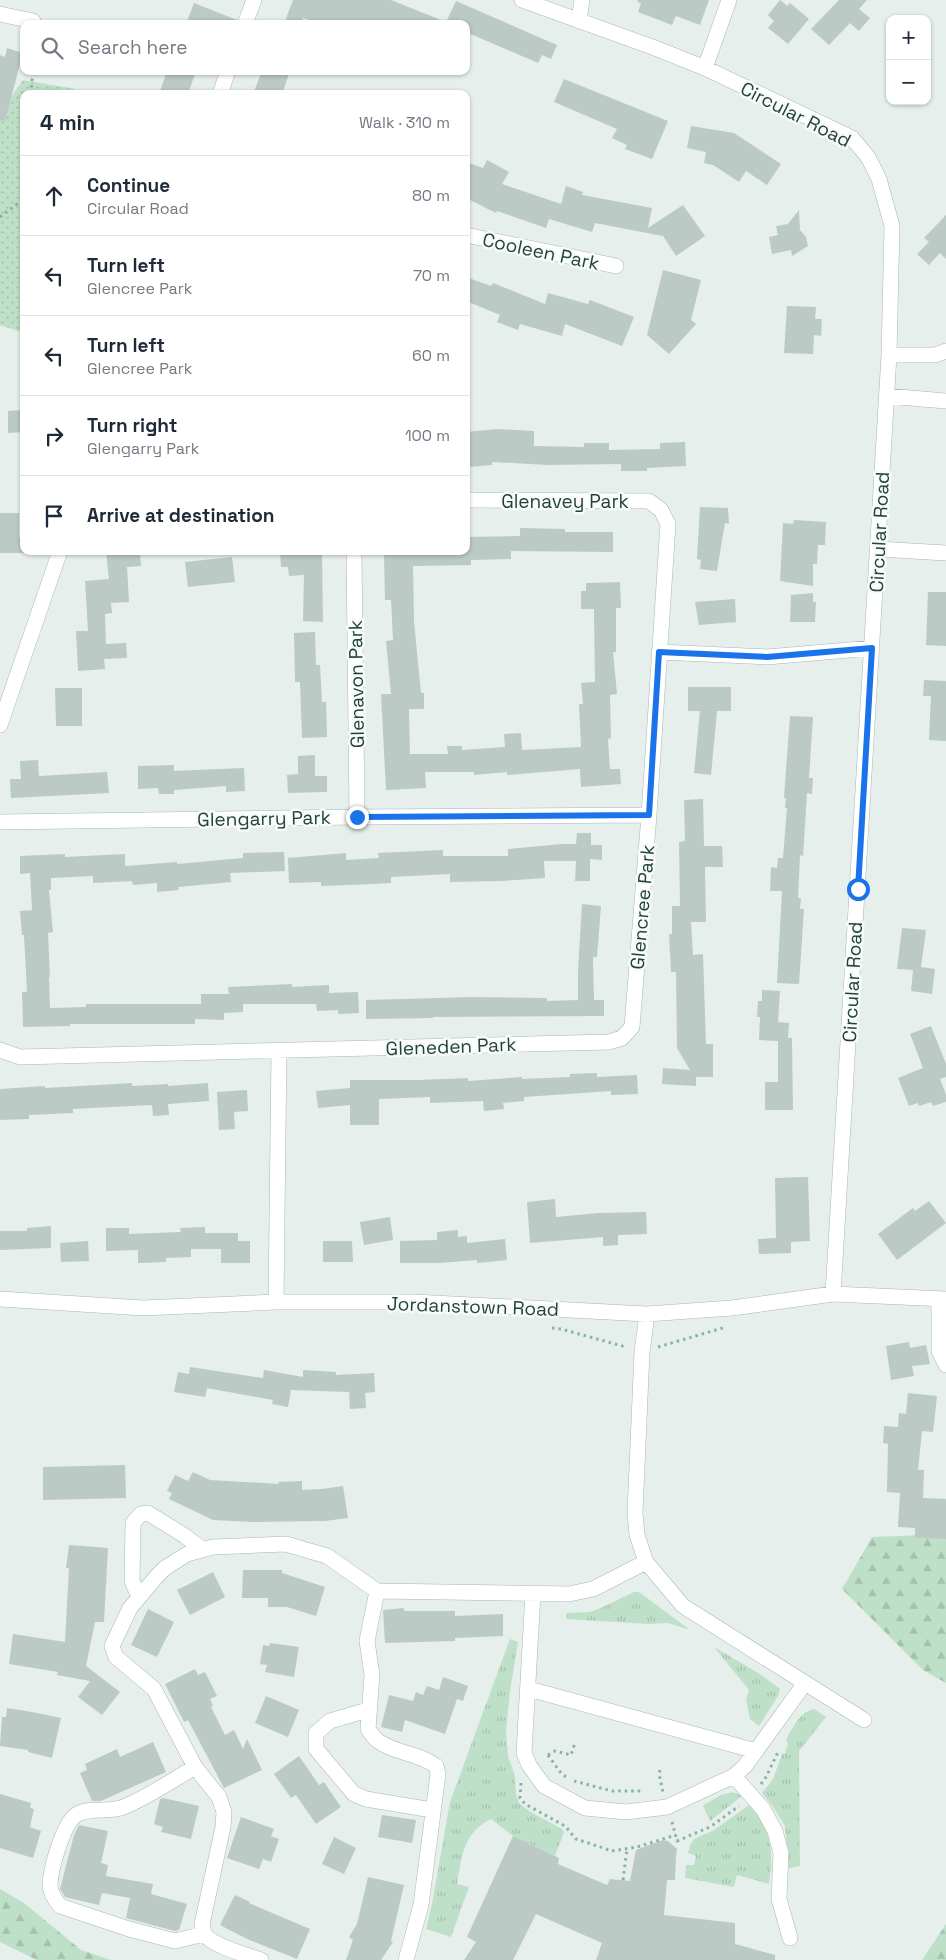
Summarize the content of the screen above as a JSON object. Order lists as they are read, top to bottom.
{
  "streets": {
    "street": [
      "Circular Road",
      "Cooleen Park",
      "Glenavey Park",
      "Glenavon Park",
      "Glengarry Park",
      "Glencree Park",
      "Gleneden Park",
      "Jordanstown Road"
    ]
  },
  "crossings": [
    ["Circular Road", "Jordanstown Road"],
    ["Glenavey Park", "Glencree Park"],
    ["Glenavon Park", "Glengarry Park"],
    ["Glengarry Park", "Glencree Park"],
    ["Glencree Park", "Gleneden Park"]
  ],
  "page": {
    "map_buttons": ["+", "−"],
    "search": "Search here",
    "heading": ["4 min", "Walk · 310 m"],
    "list": [
      ["Continue", "Circular Road", "80 m"],
      ["Turn left", "Glencree Park", "70 m"],
      ["Turn left", "Glencree Park", "60 m"],
      ["Turn right", "Glengarry Park", "100 m"],
      "Arrive at destination"
    ]
  }
}
